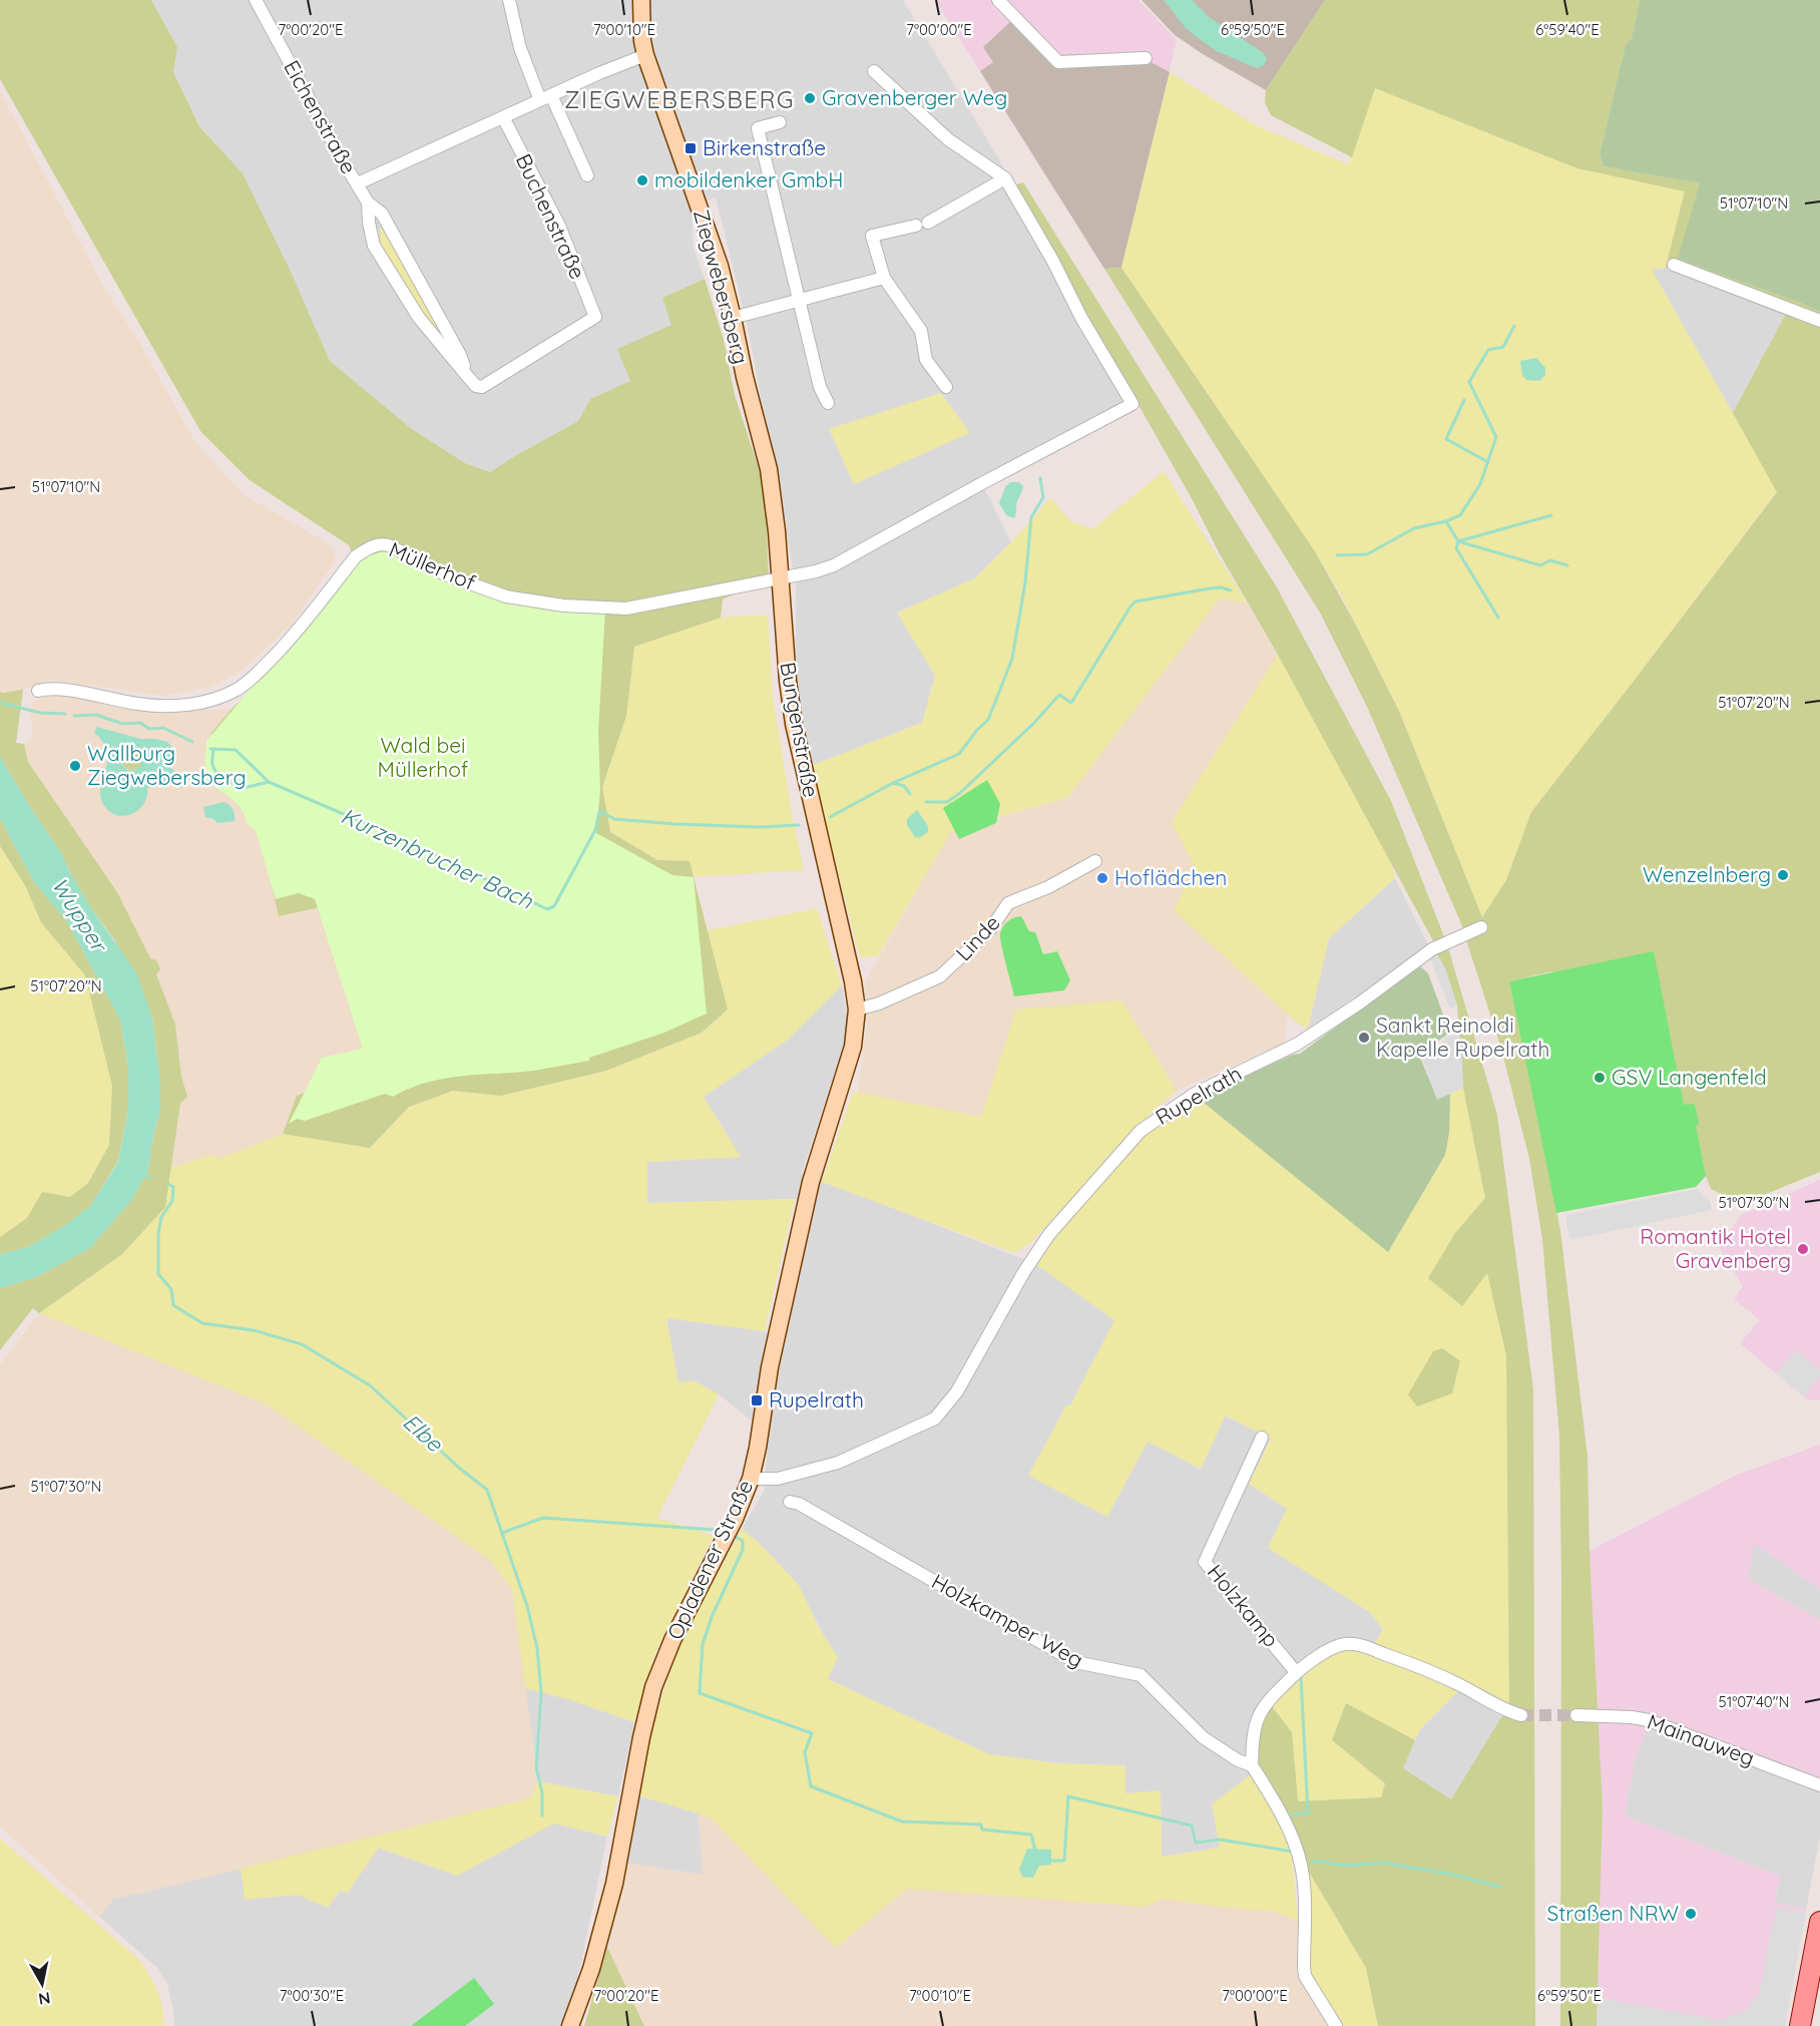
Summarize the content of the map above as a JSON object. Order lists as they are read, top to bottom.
{
  "streets": {
    "main road": ["Ziegwebersberg", "Bungenstraße", "Opladener Straße"],
    "street": [
      "Eichenstraße",
      "Buchenstraße",
      "Müllerhof",
      "Linde",
      "Rupelrath",
      "Holzkamp",
      "Holzkamper Weg",
      "Mainauweg"
    ]
  },
  "crossings": [
    ["Eichenstraße", "Buchenstraße"],
    ["Ziegwebersberg", "Müllerhof"],
    ["Ziegwebersberg", "Bungenstraße"],
    ["Müllerhof", "Bungenstraße"],
    ["Bungenstraße", "Opladener Straße"],
    ["Linde", "Opladener Straße"],
    ["Rupelrath", "Opladener Straße"]
  ],
  "districts": ["ZIEGWEBERSBERG"],
  "water": ["Kurzenbrucher Bach", "Wupper", "Elbe"],
  "parks": ["Wald bei Müllerhof"],
  "places": {
    "other": [
      "Gravenberger Weg",
      "mobildenker GmbH",
      "Wallburg Ziegwebersberg",
      "Wenzelnberg",
      "Hoflädchen",
      "Sankt Reinoldi Kapelle Rupelrath",
      "GSV Langenfeld",
      "Romantik Hotel Gravenberg",
      "Straßen NRW"
    ],
    "transit": ["Birkenstraße", "Rupelrath"]
  },
  "north": "bottom",
  "coordinates": [
    "6°59'40\"E",
    "7°00'20\"E",
    "7°00'10\"E",
    "7°00'00\"E",
    "6°59'50\"E",
    "51°07'10\"N",
    "51°07'20\"N",
    "51°07'30\"N",
    "51°07'40\"N",
    "7°00'30\"E"
  ]
}
